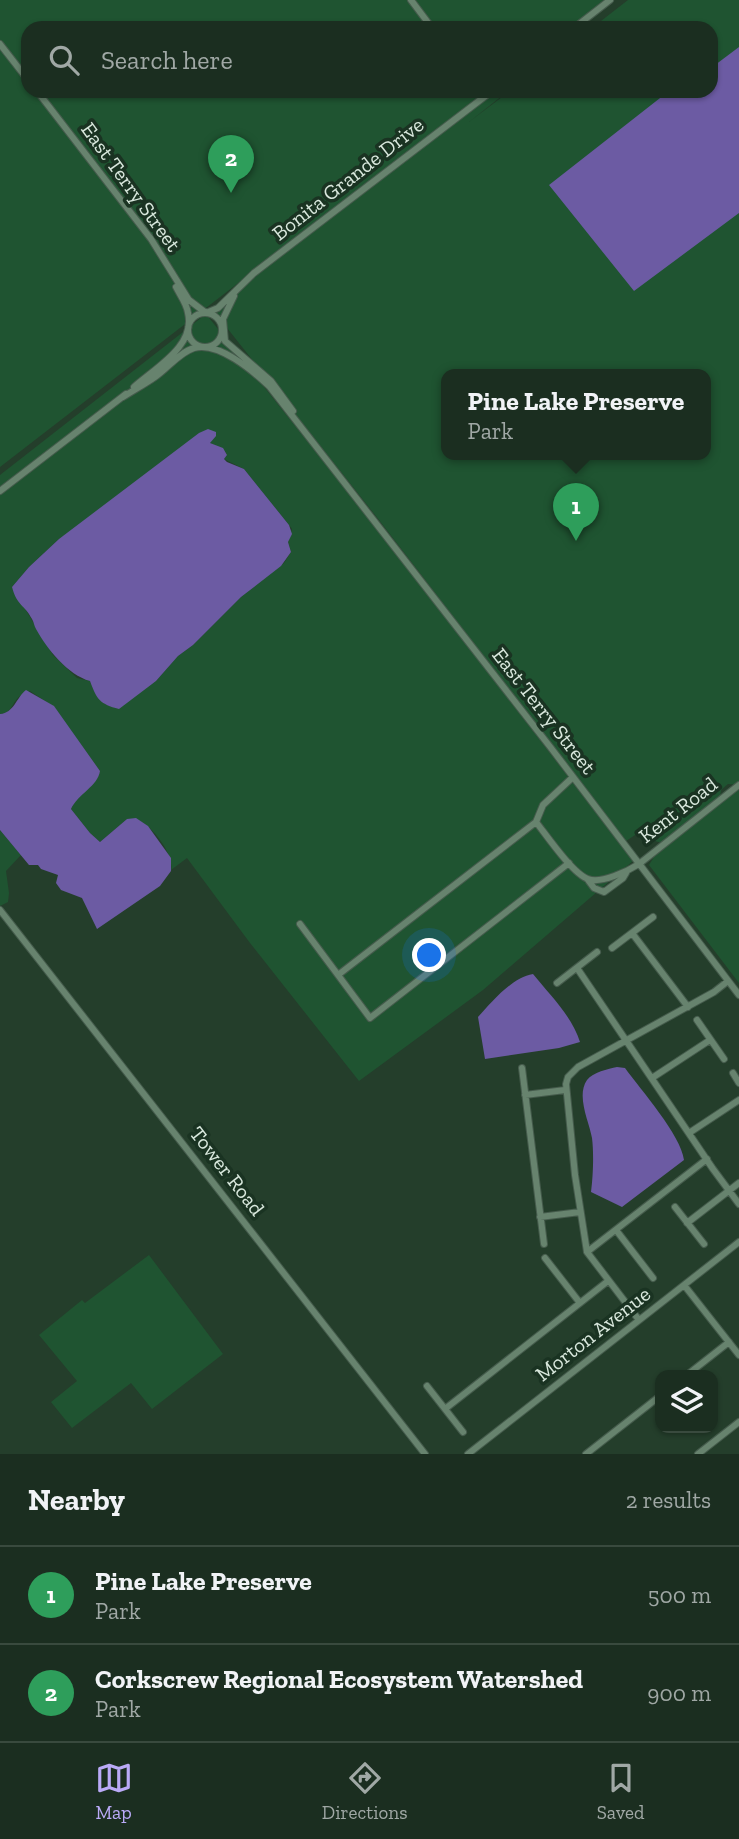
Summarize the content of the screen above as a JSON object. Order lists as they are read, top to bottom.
{
  "streets": {
    "street": [
      "Bonita Grande Drive",
      "East Terry Street",
      "Kent Road",
      "Tower Road",
      "Morton Avenue"
    ]
  },
  "crossings": [
    ["Bonita Grande Drive", "East Terry Street"],
    ["East Terry Street", "Kent Road"]
  ],
  "page": {
    "search": "Search here",
    "pins": ["2", "1"],
    "popup": ["Pine Lake Preserve", "Park"],
    "heading": ["Nearby", "2 results"],
    "list": [
      {
        "mark": "1",
        "name": "Pine Lake Preserve",
        "note": "Park",
        "value": "500 m"
      },
      {
        "mark": "2",
        "name": "Corkscrew Regional Ecosystem Watershed",
        "note": "Park",
        "value": "900 m"
      }
    ],
    "nav": ["Map", "Directions", "Saved"]
  }
}
